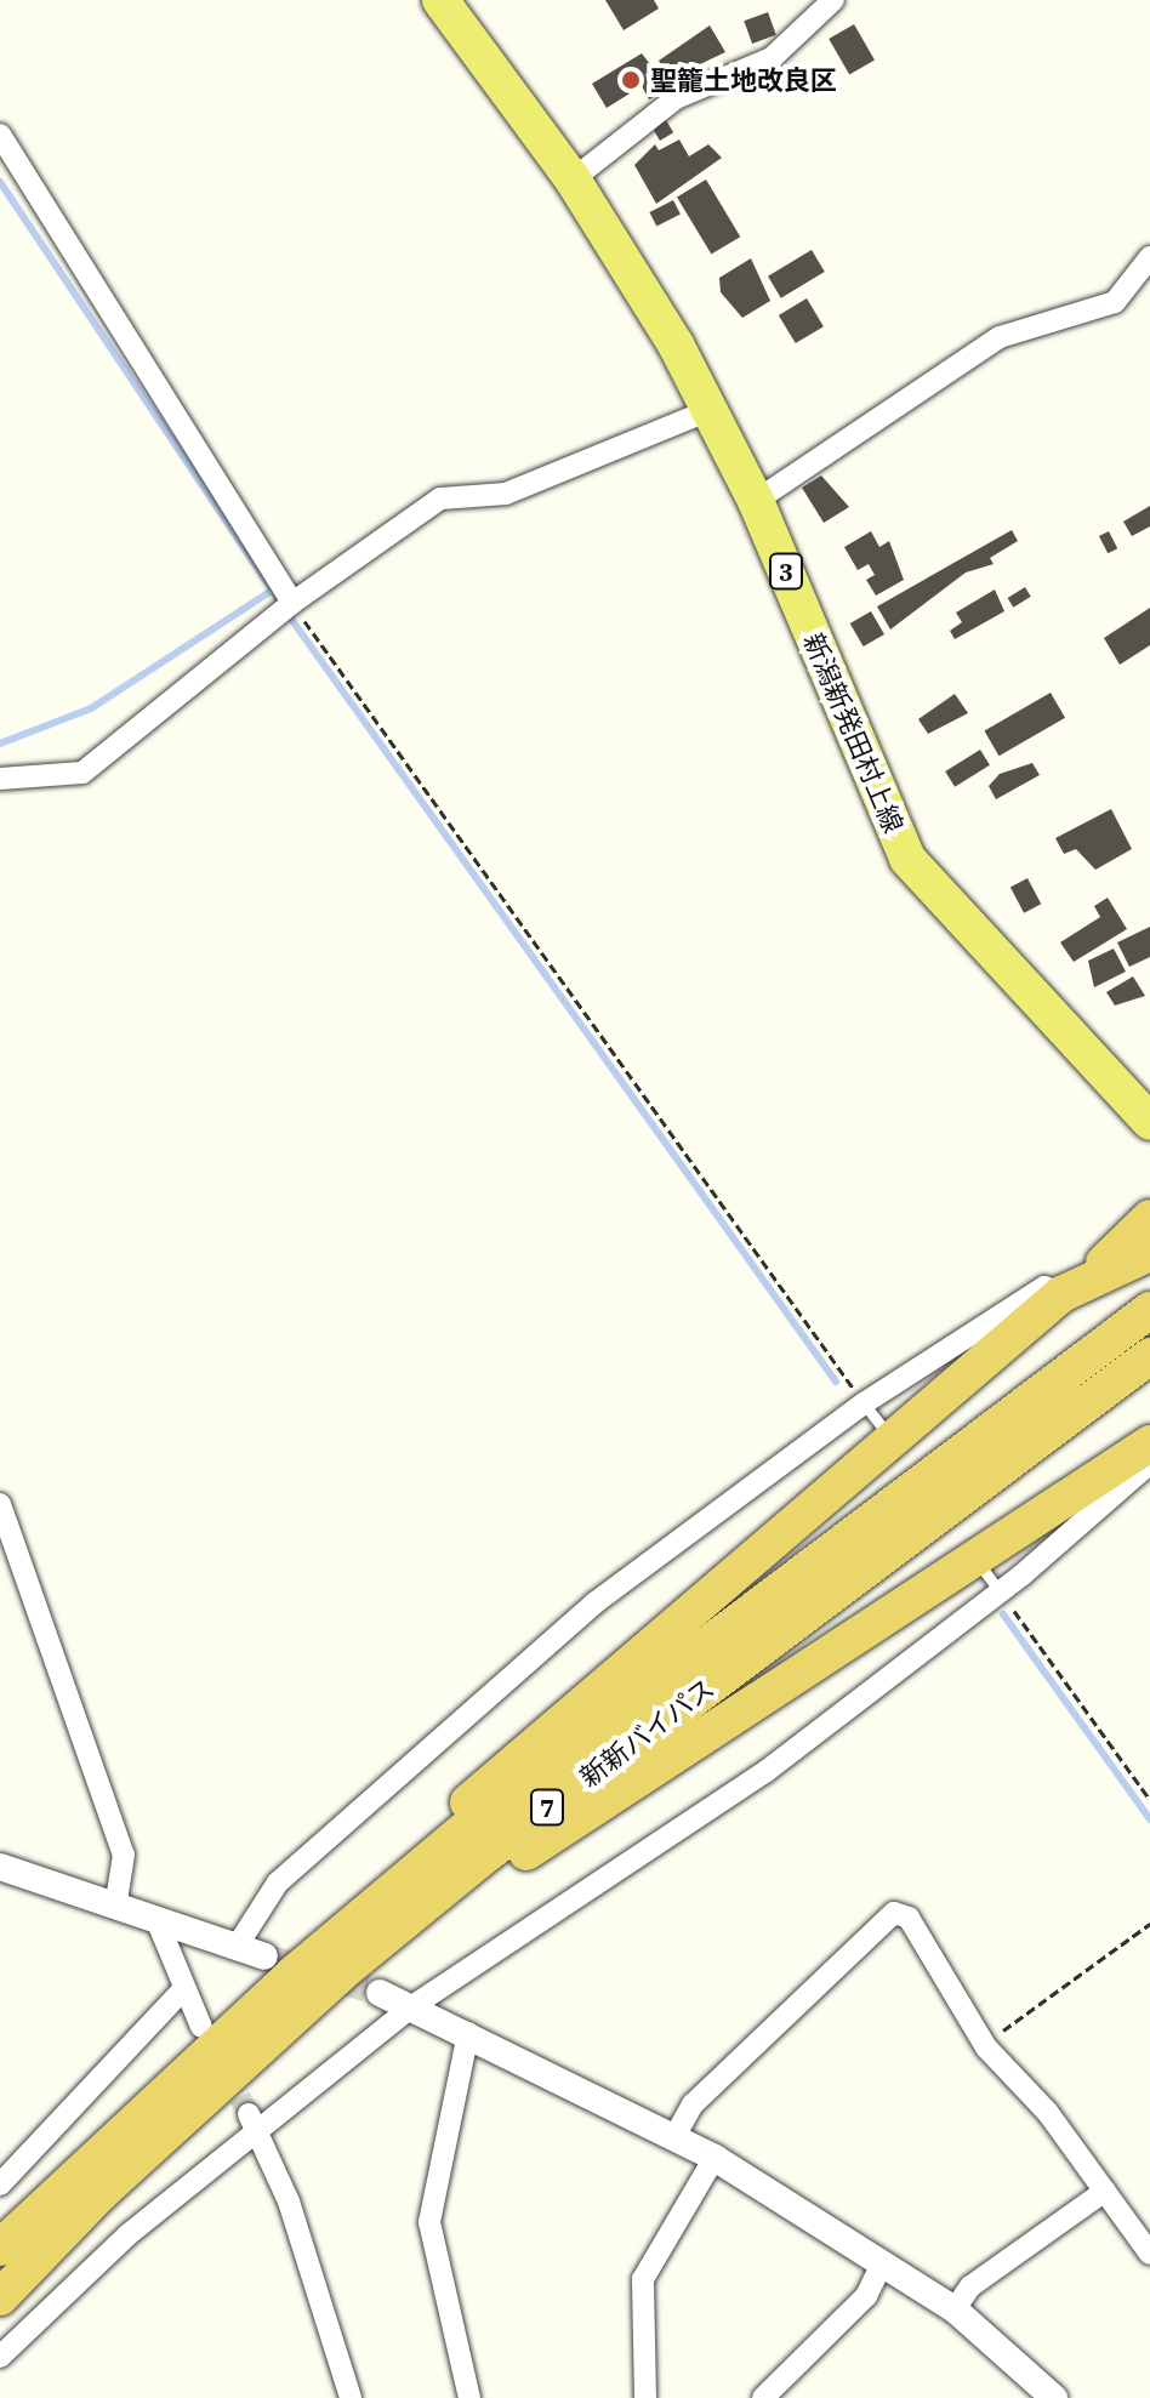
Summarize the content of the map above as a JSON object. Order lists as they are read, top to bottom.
{
  "streets": {
    "highway": ["新新バイパス", "7"],
    "main road": ["3", "新潟新発田村上線"]
  },
  "places": ["聖籠土地改良区"]
}
